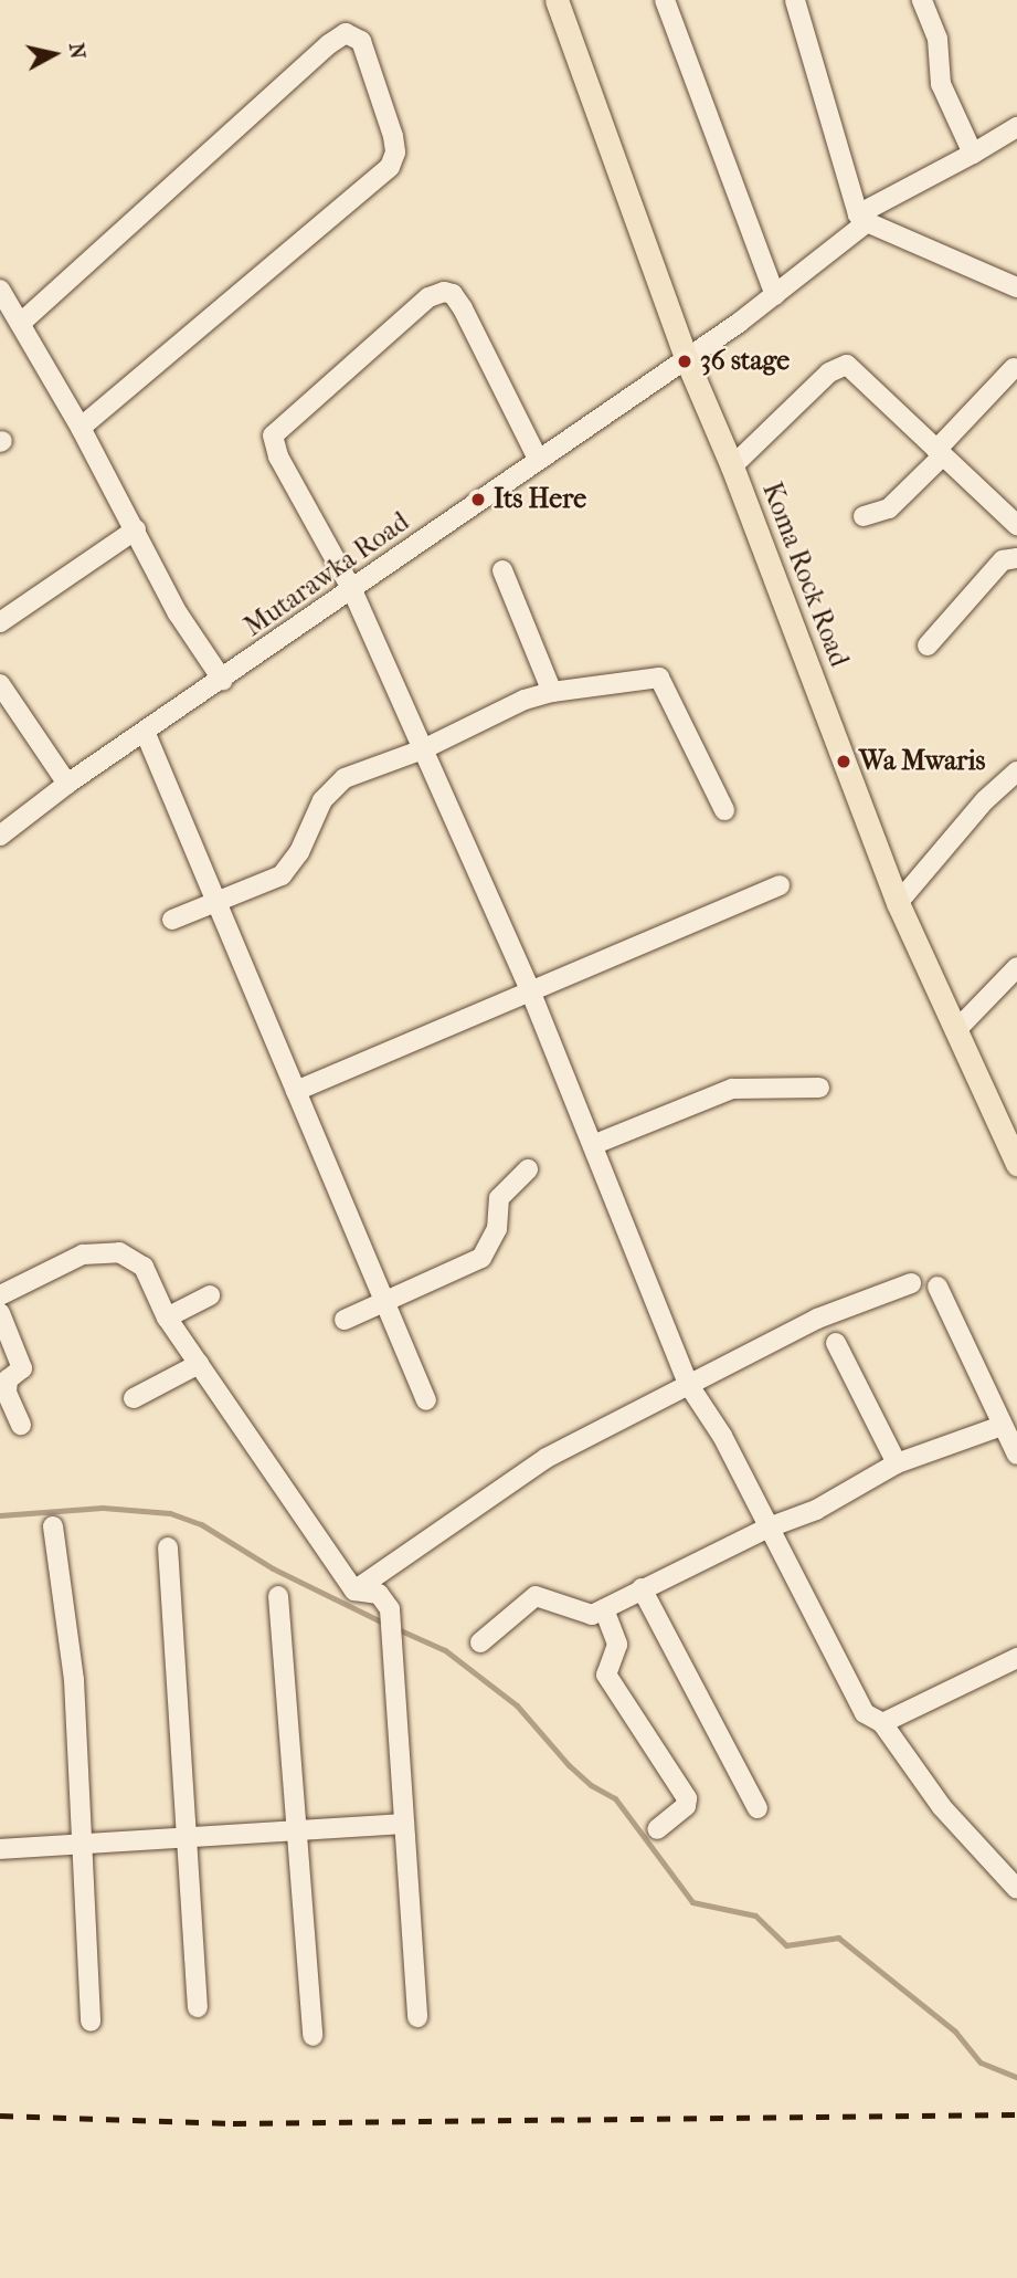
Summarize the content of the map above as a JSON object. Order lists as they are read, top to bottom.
{
  "streets": {
    "main road": ["Koma Rock Road"],
    "street": ["Mutarawka Road"]
  },
  "crossings": [
    ["Mutarawka Road", "Koma Rock Road"]
  ],
  "places": ["36 stage", "Its Here", "Wa Mwaris"],
  "north": "right"
}
